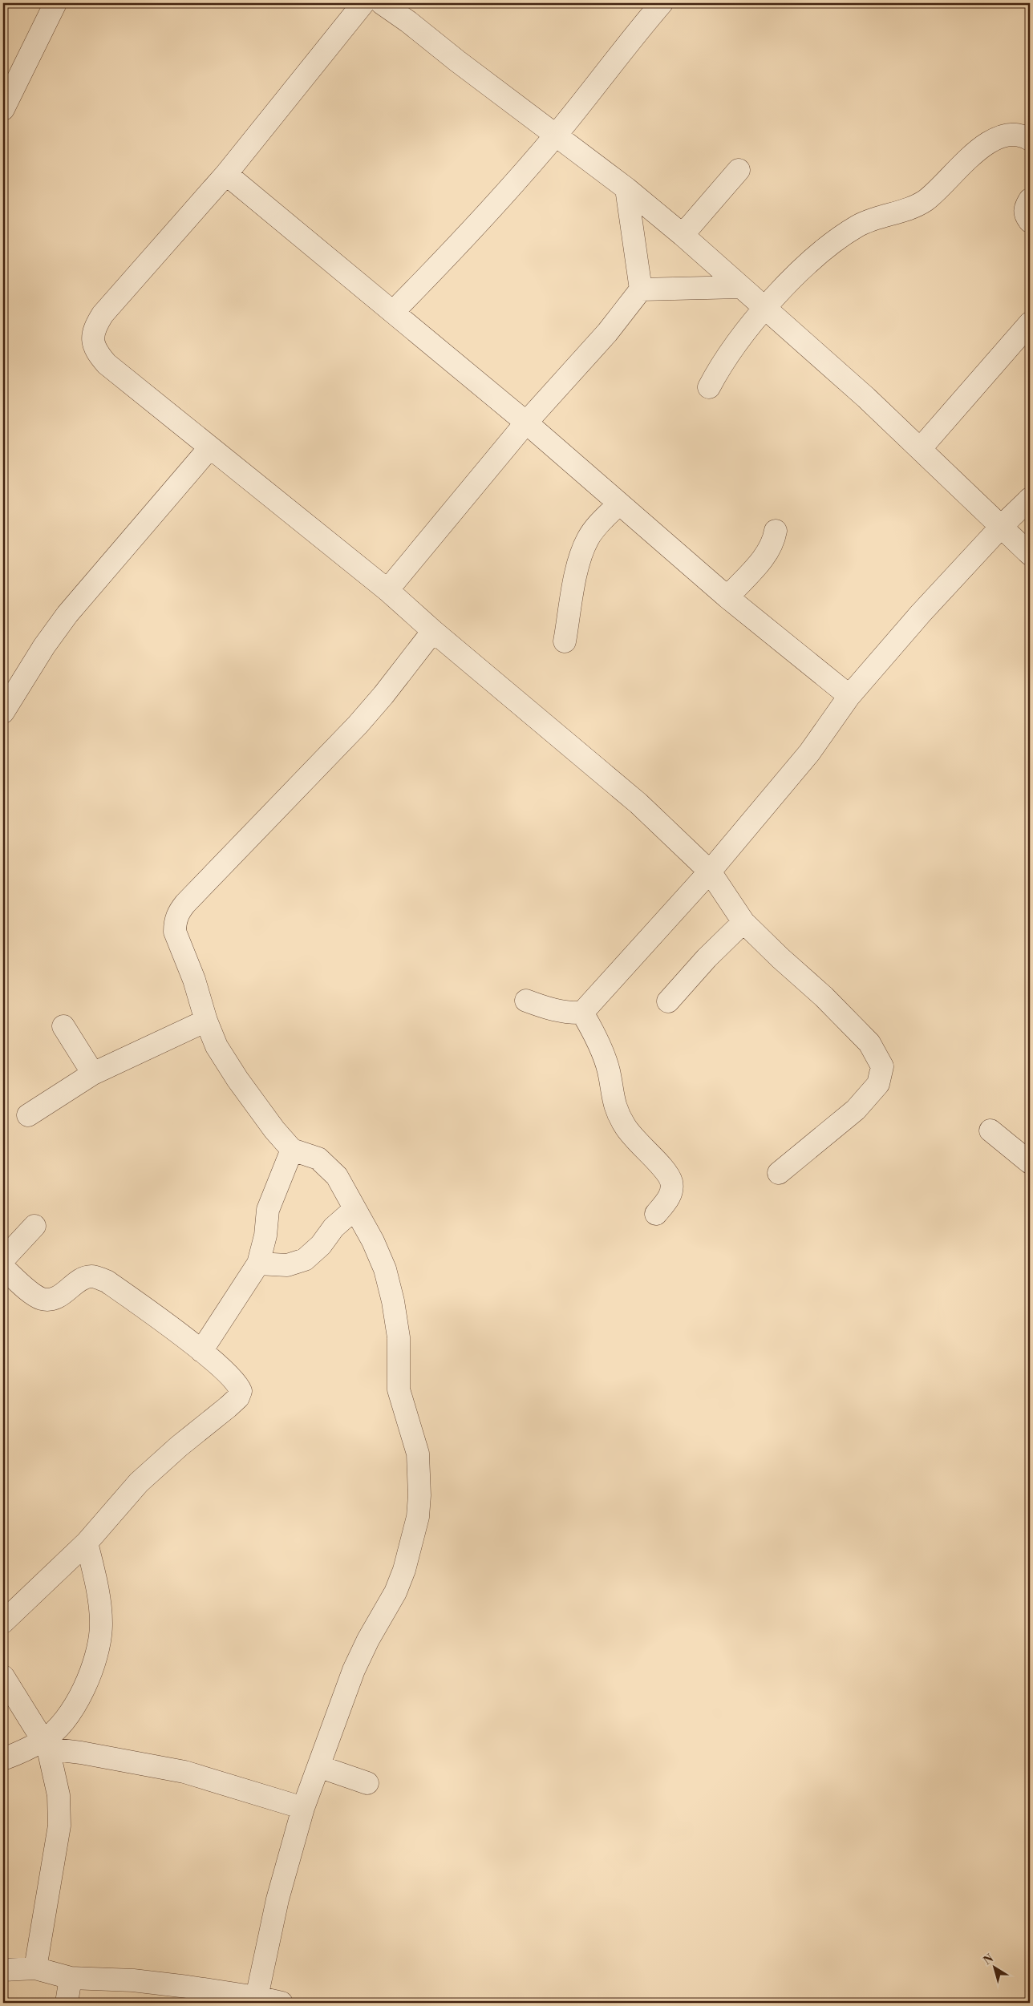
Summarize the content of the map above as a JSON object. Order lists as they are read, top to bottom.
{
  "north": "top left"
}
